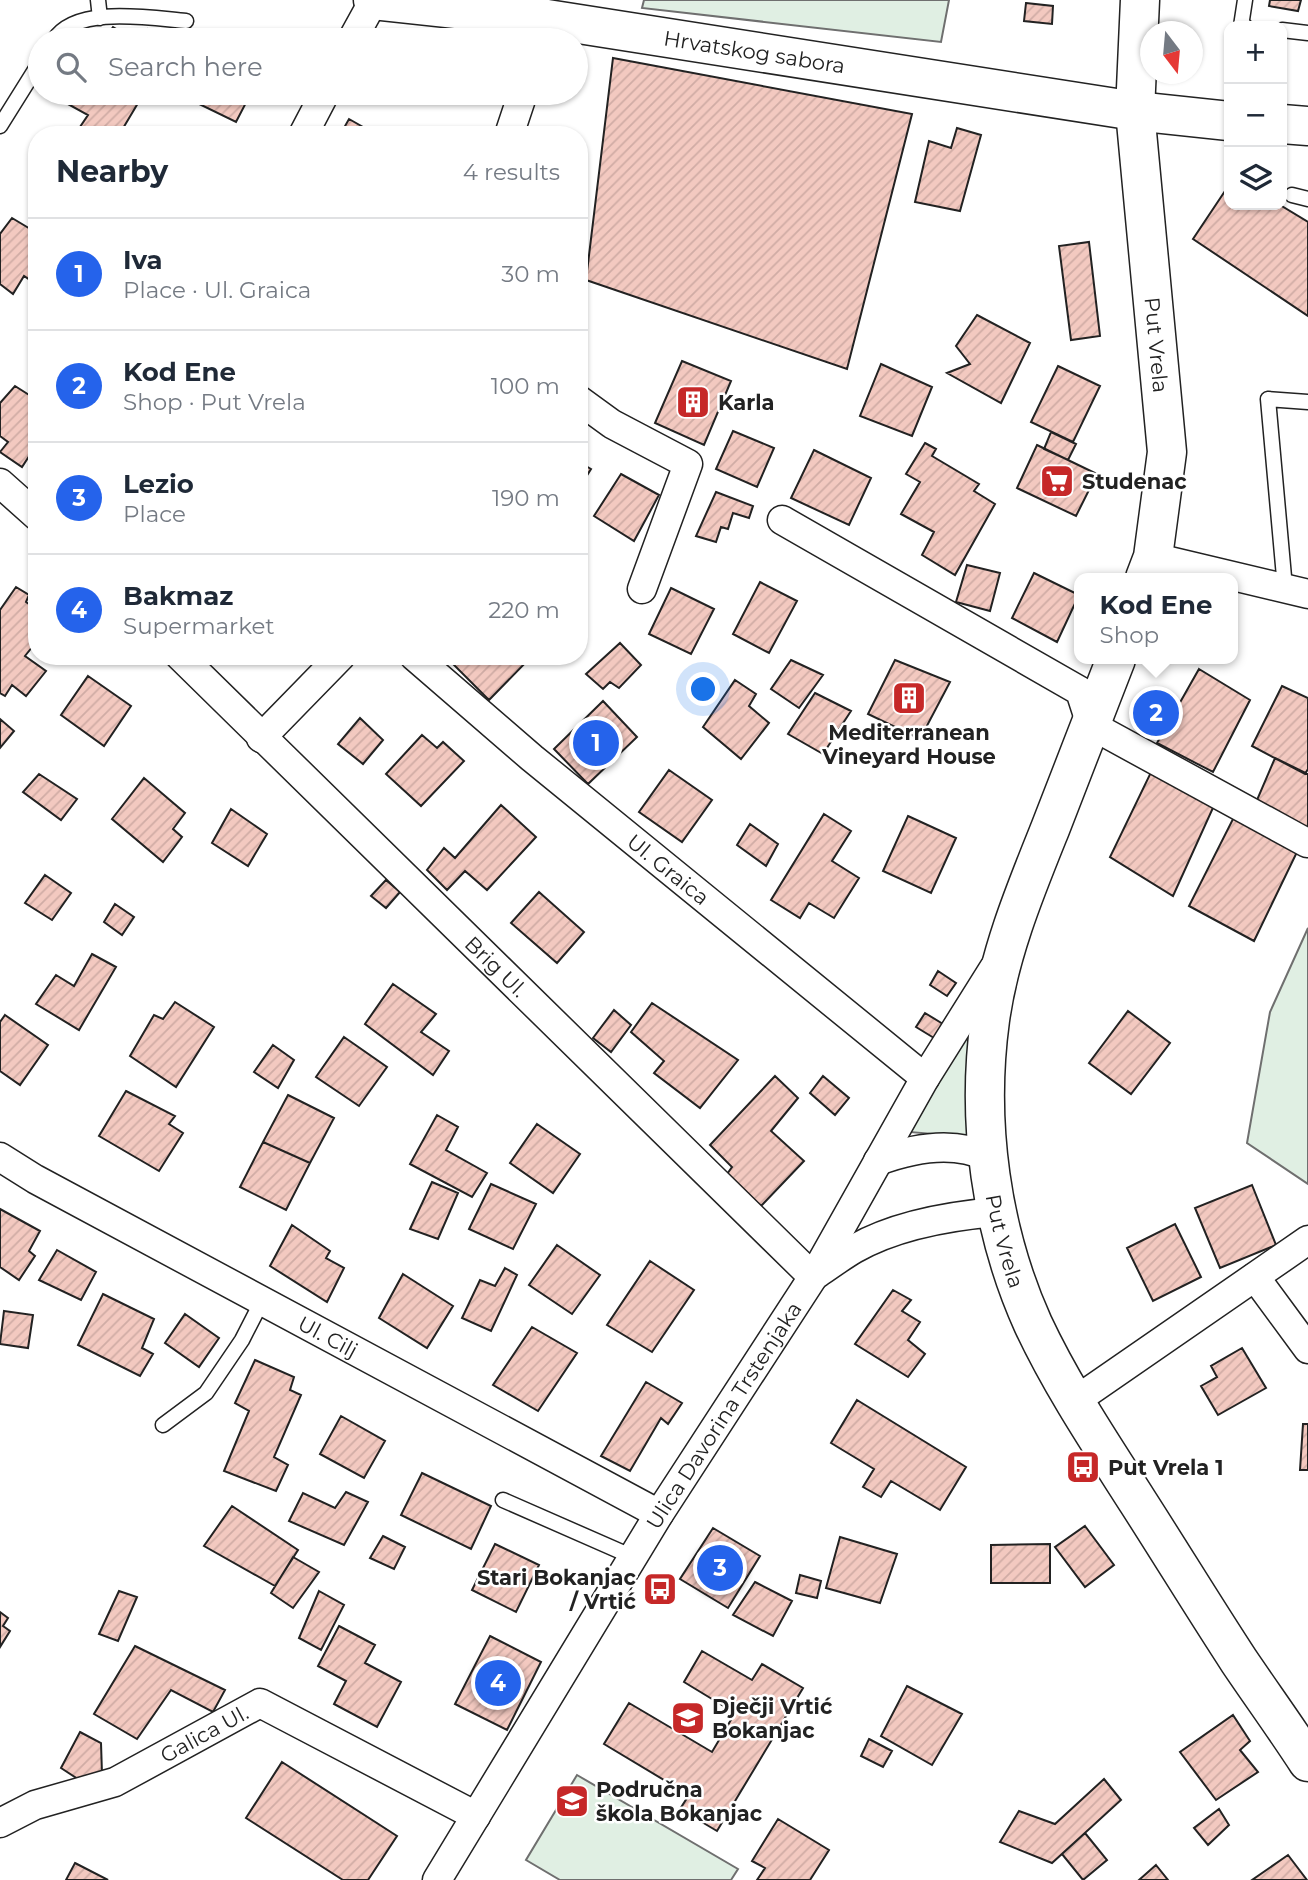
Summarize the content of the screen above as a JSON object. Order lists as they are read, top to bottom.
{
  "streets": {
    "main road": ["Hrvatskog sabora", "Put Vrela"],
    "street": [
      "Ul. Graica",
      "Brig Ul.",
      "Ul. Cilj",
      "Ulica Davorina Trstenjaka",
      "Galica Ul."
    ]
  },
  "crossings": [
    ["Hrvatskog sabora", "Put Vrela"],
    ["Put Vrela", "Ulica Davorina Trstenjaka"],
    ["Ul. Graica", "Ulica Davorina Trstenjaka"],
    ["Brig Ul.", "Ulica Davorina Trstenjaka"],
    ["Ul. Cilj", "Ulica Davorina Trstenjaka"],
    ["Ulica Davorina Trstenjaka", "Galica Ul."]
  ],
  "places": {
    "building": ["Karla", "Mediterranean Vineyard House"],
    "supermarket": ["Studenac"],
    "bus stop": ["Put Vrela 1", "Stari Bokanjac / Vrtić"],
    "school or university": ["Dječji Vrtić Bokanjac", "Područna škola Bokanjac"]
  },
  "north": "bottom",
  "page": {
    "map_buttons": ["+", "−"],
    "search": "Search here",
    "heading": ["Nearby", "4 results"],
    "list": [
      {
        "mark": "1",
        "name": "Iva",
        "note": "Place · Ul. Graica",
        "value": "30 m"
      },
      {
        "mark": "2",
        "name": "Kod Ene",
        "note": "Shop · Put Vrela",
        "value": "100 m"
      },
      {
        "mark": "3",
        "name": "Lezio",
        "note": "Place",
        "value": "190 m"
      },
      {
        "mark": "4",
        "name": "Bakmaz",
        "note": "Supermarket",
        "value": "220 m"
      }
    ],
    "popup": ["Kod Ene", "Shop"],
    "pins": [
      "2",
      "1",
      "3",
      "4"
    ]
  }
}
